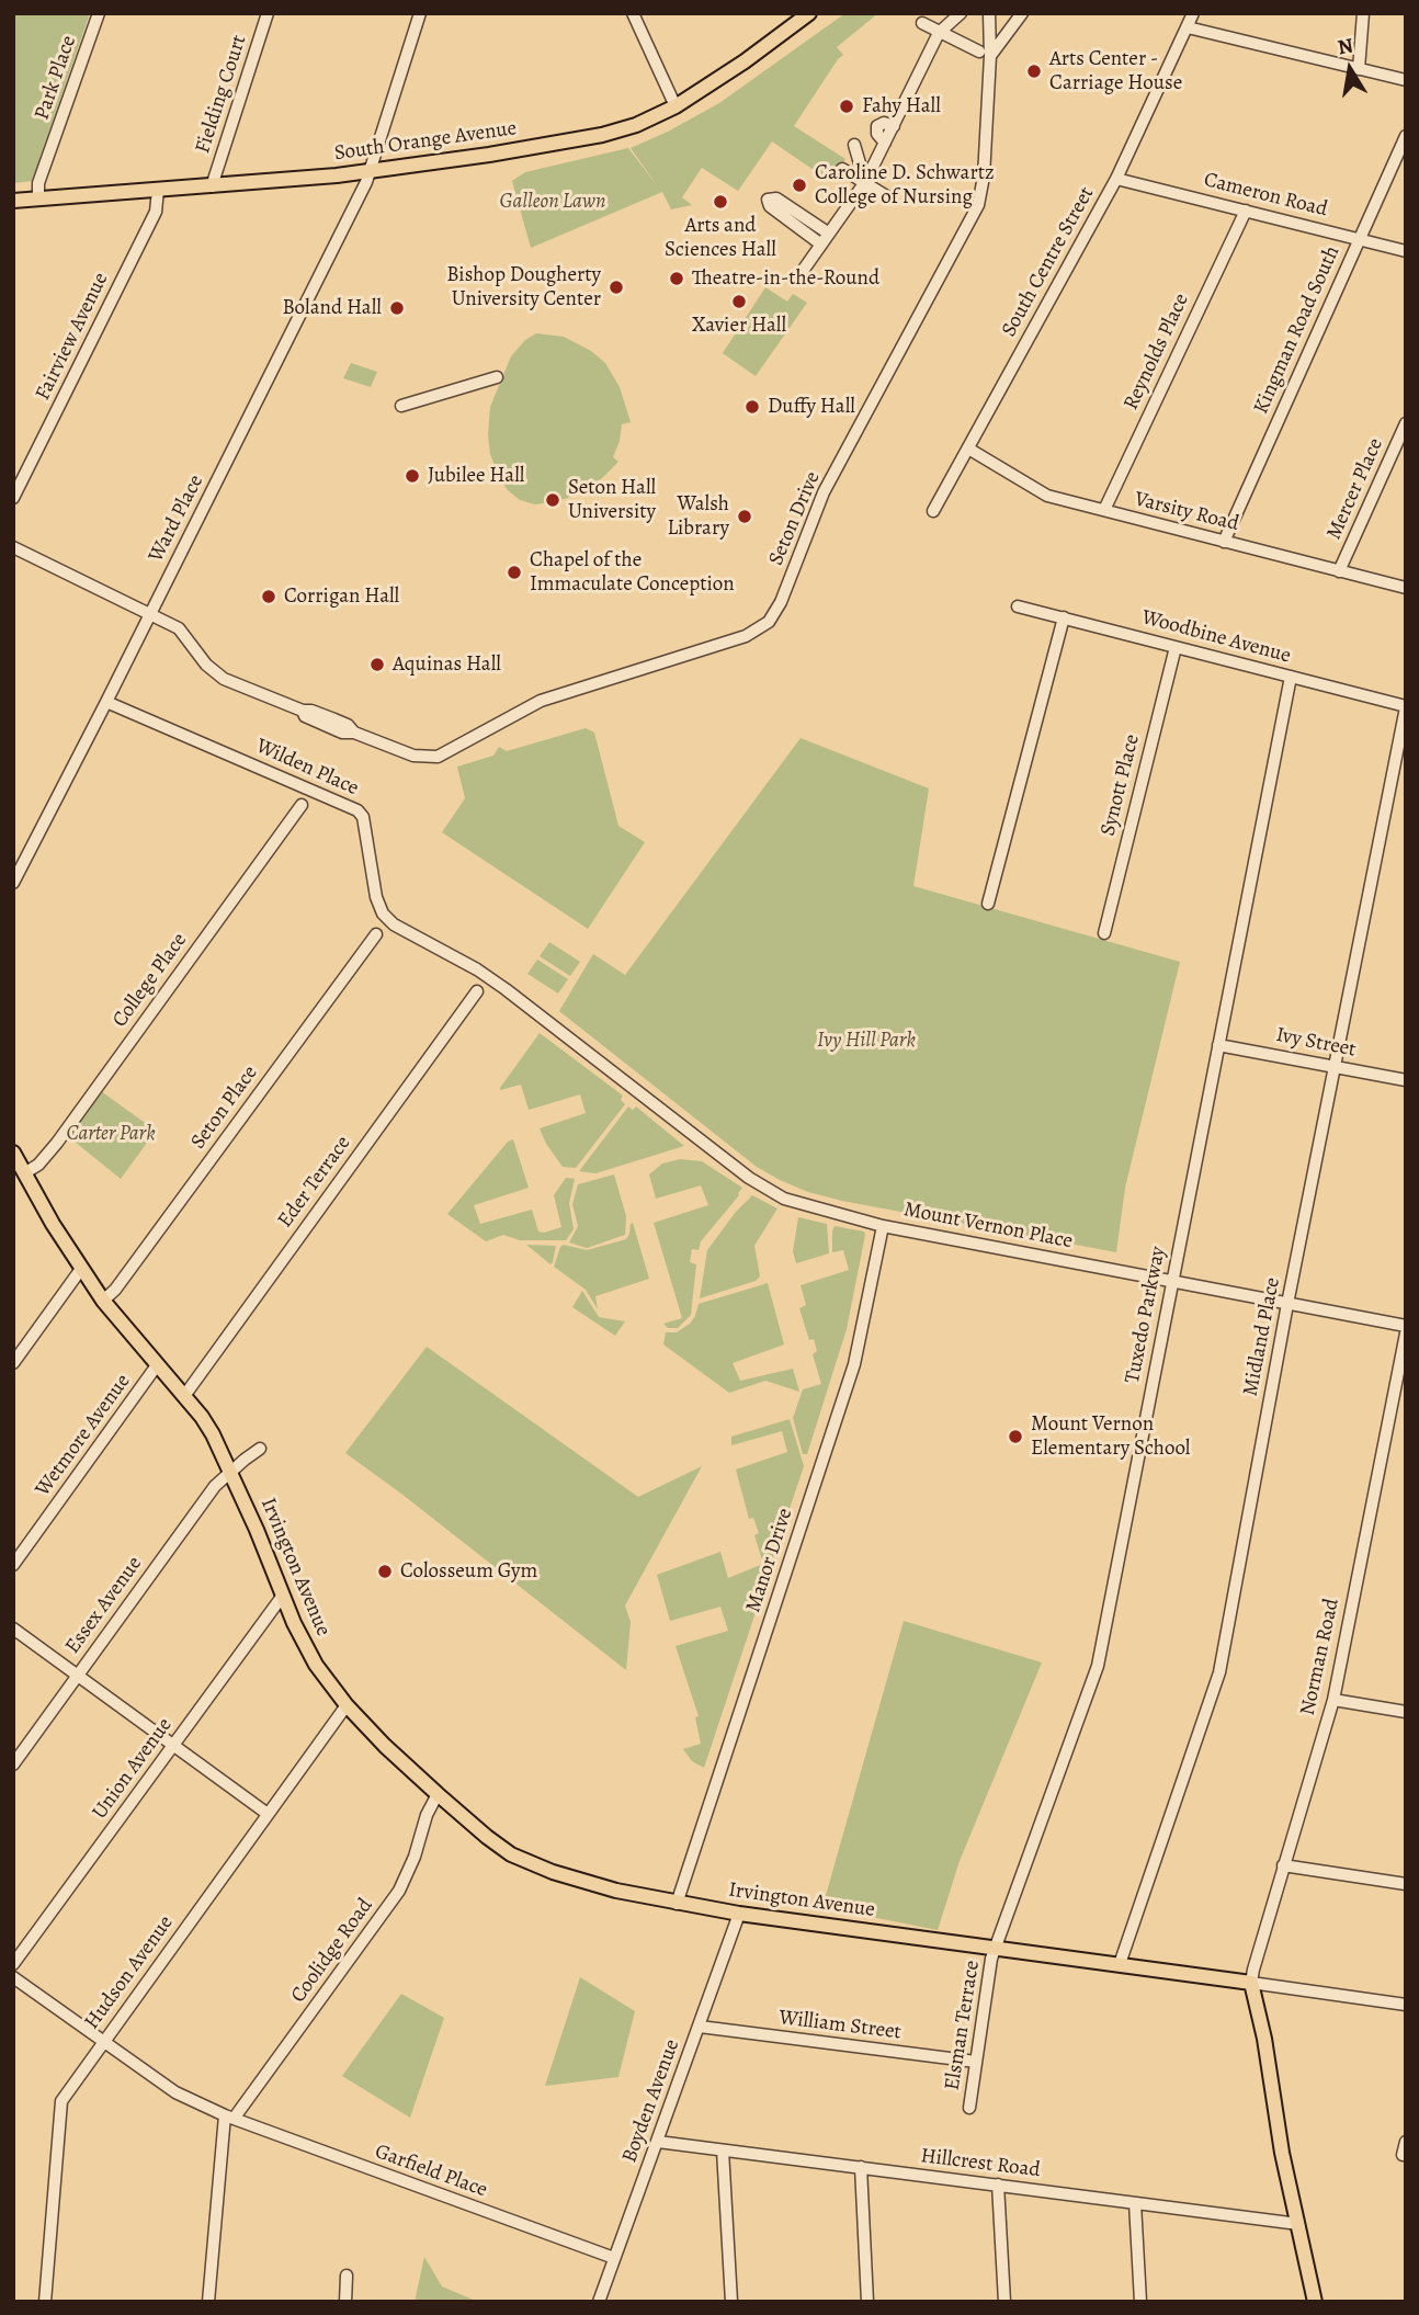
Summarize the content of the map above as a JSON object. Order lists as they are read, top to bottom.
{
  "streets": {
    "main road": ["South Orange Avenue", "Irvington Avenue"],
    "street": [
      "Park Place",
      "Fielding Court",
      "Cameron Road",
      "South Centre Street",
      "Kingman Road South",
      "Fairview Avenue",
      "Reynolds Place",
      "Mercer Place",
      "Varsity Road",
      "Ward Place",
      "Seton Drive",
      "Woodbine Avenue",
      "Wilden Place",
      "Synott Place",
      "College Place",
      "Ivy Street",
      "Seton Place",
      "Eder Terrace",
      "Mount Vernon Place",
      "Tuxedo Parkway",
      "Midland Place",
      "Wetmore Avenue",
      "Manor Drive",
      "Essex Avenue",
      "Norman Road",
      "Union Avenue",
      "Coolidge Road",
      "Hudson Avenue",
      "William Street",
      "Elsman Terrace",
      "Boyden Avenue",
      "Hillcrest Road",
      "Garfield Place"
    ]
  },
  "crossings": [
    ["Park Place", "South Orange Avenue"],
    ["Fielding Court", "South Orange Avenue"],
    ["South Orange Avenue", "Fairview Avenue"],
    ["South Orange Avenue", "Ward Place"],
    ["Cameron Road", "South Centre Street"],
    ["Cameron Road", "Kingman Road South"],
    ["Cameron Road", "Reynolds Place"],
    ["South Centre Street", "Varsity Road"],
    ["Kingman Road South", "Varsity Road"],
    ["Reynolds Place", "Varsity Road"],
    ["Mercer Place", "Varsity Road"],
    ["Ward Place", "Seton Drive"],
    ["Ward Place", "Wilden Place"],
    ["Woodbine Avenue", "Synott Place"],
    ["Woodbine Avenue", "Tuxedo Parkway"],
    ["Woodbine Avenue", "Midland Place"],
    ["Wilden Place", "Mount Vernon Place"],
    ["College Place", "Irvington Avenue"],
    ["Ivy Street", "Tuxedo Parkway"],
    ["Ivy Street", "Midland Place"],
    ["Seton Place", "Irvington Avenue"],
    ["Eder Terrace", "Irvington Avenue"],
    ["Mount Vernon Place", "Tuxedo Parkway"],
    ["Mount Vernon Place", "Midland Place"],
    ["Mount Vernon Place", "Manor Drive"],
    ["Tuxedo Parkway", "Irvington Avenue"],
    ["Tuxedo Parkway", "Elsman Terrace"],
    ["Midland Place", "Irvington Avenue"],
    ["Wetmore Avenue", "Irvington Avenue"],
    ["Manor Drive", "Irvington Avenue"],
    ["Irvington Avenue", "Essex Avenue"],
    ["Irvington Avenue", "Norman Road"],
    ["Irvington Avenue", "Union Avenue"],
    ["Irvington Avenue", "Coolidge Road"],
    ["Irvington Avenue", "Hudson Avenue"],
    ["Irvington Avenue", "Elsman Terrace"],
    ["Irvington Avenue", "Boyden Avenue"],
    ["Coolidge Road", "Garfield Place"],
    ["Hudson Avenue", "Garfield Place"],
    ["William Street", "Elsman Terrace"],
    ["William Street", "Boyden Avenue"],
    ["Boyden Avenue", "Hillcrest Road"],
    ["Boyden Avenue", "Garfield Place"]
  ],
  "parks": ["Galleon Lawn", "Ivy Hill Park", "Carter Park"],
  "places": [
    "Arts Center - Carriage House",
    "Fahy Hall",
    "Caroline D. Schwartz College of Nursing",
    "Arts and Sciences Hall",
    "Theatre-in-the-Round",
    "Bishop Dougherty University Center",
    "Xavier Hall",
    "Boland Hall",
    "Duffy Hall",
    "Jubilee Hall",
    "Seton Hall University",
    "Walsh Library",
    "Chapel of the Immaculate Conception",
    "Corrigan Hall",
    "Aquinas Hall",
    "Mount Vernon Elementary School",
    "Colosseum Gym"
  ],
  "north": "top"
}
